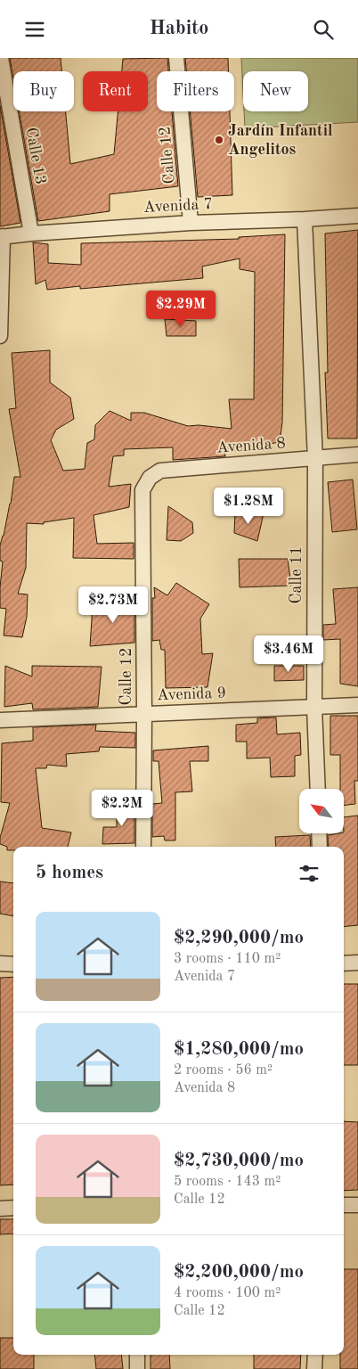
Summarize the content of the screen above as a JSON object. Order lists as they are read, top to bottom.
{
  "streets": {
    "street": [
      "Calle 12",
      "Calle 13",
      "Avenida 7",
      "Avenida 8",
      "Calle 11",
      "Avenida 9"
    ]
  },
  "crossings": [
    ["Calle 12", "Avenida 7"],
    ["Calle 12", "Avenida 8"],
    ["Calle 12", "Avenida 9"],
    ["Calle 13", "Avenida 7"],
    ["Avenida 7", "Calle 11"],
    ["Avenida 8", "Calle 11"],
    ["Calle 11", "Avenida 9"]
  ],
  "places": ["Jardín Infantil Angelitos"],
  "north": "top left",
  "page": {
    "header": "Habito",
    "chip": [
      "Buy",
      "Rent",
      "Filters",
      "New"
    ],
    "price": [
      "$2.29M",
      "$1.28M",
      "$2.73M",
      "$3.46M",
      "$2.2M"
    ],
    "heading": "5 homes",
    "list": [
      {
        "name": "$2,290,000/mo",
        "note": "3 rooms · 110 m² · Avenida 7"
      },
      {
        "name": "$1,280,000/mo",
        "note": "2 rooms · 56 m² · Avenida 8"
      },
      {
        "name": "$2,730,000/mo",
        "note": "5 rooms · 143 m² · Calle 12"
      },
      {
        "name": "$2,200,000/mo",
        "note": "4 rooms · 100 m² · Calle 12"
      }
    ]
  }
}
